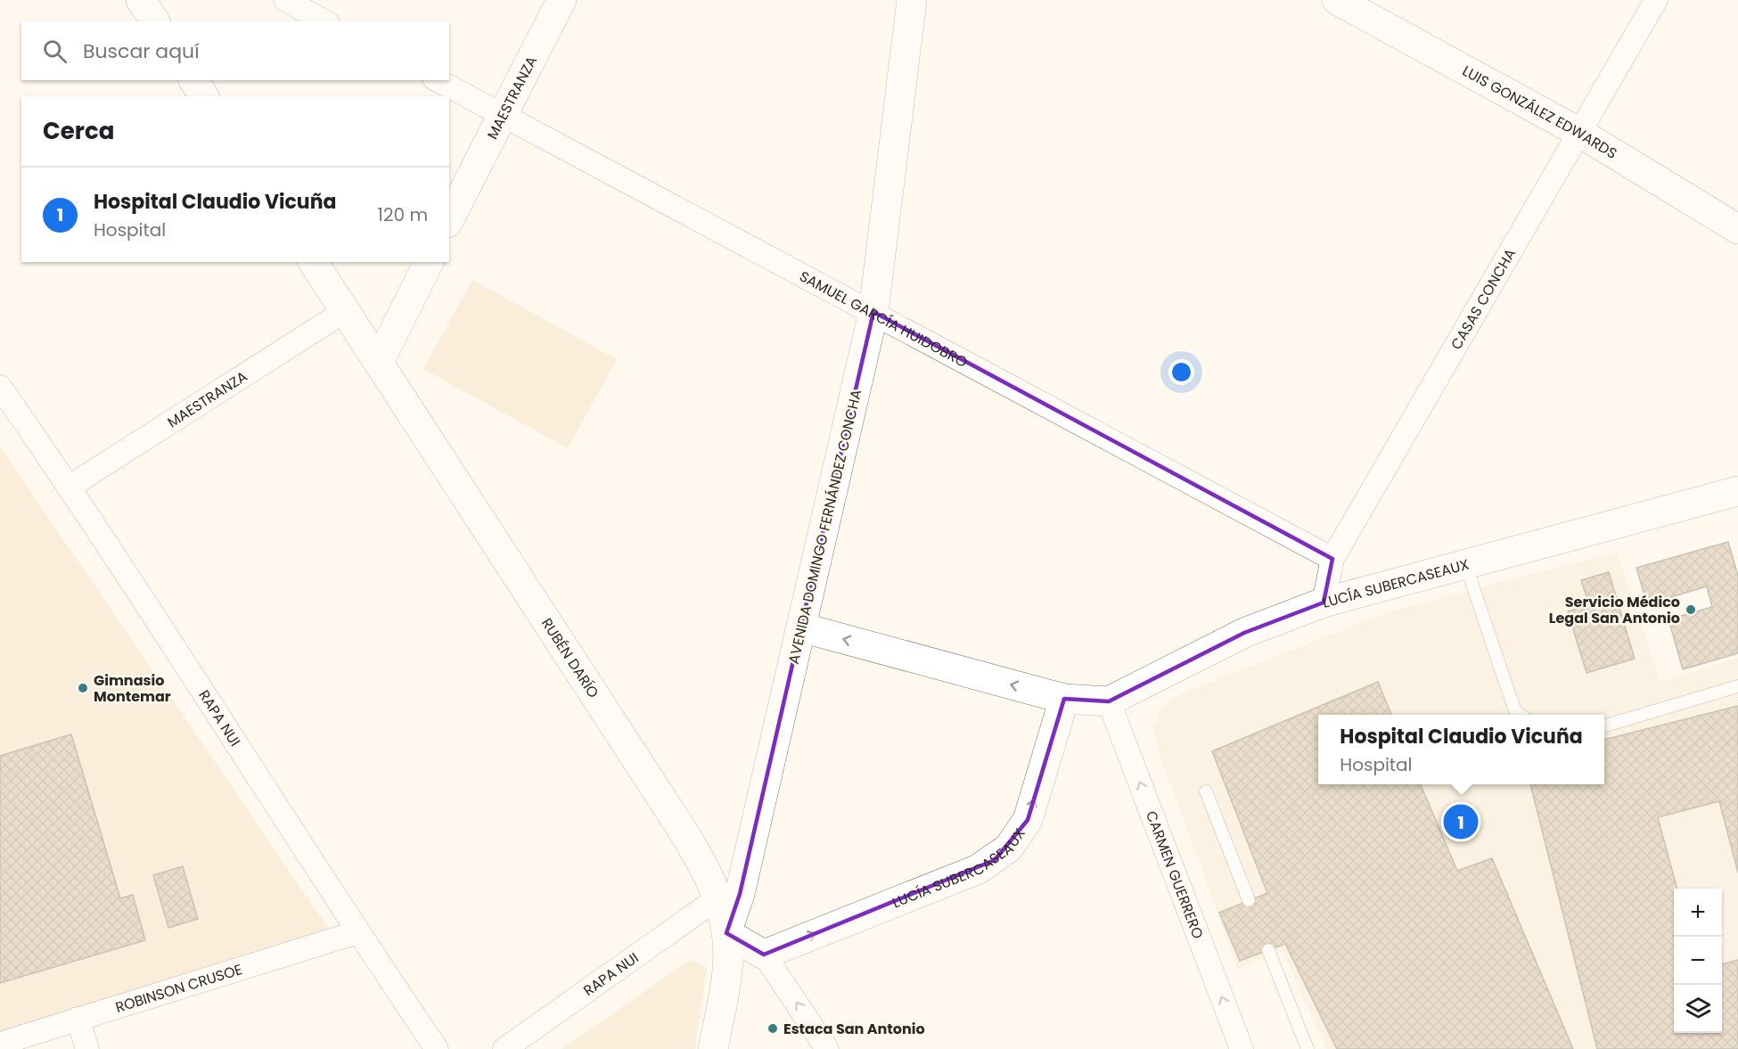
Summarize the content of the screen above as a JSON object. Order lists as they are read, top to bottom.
{
  "streets": {
    "street": [
      "MAESTRANZA",
      "LUIS GONZÁLEZ EDWARDS",
      "CASAS CONCHA",
      "SAMUEL GARCÍA HUIDOBRO",
      "AVENIDA DOMINGO FERNÁNDEZ CONCHA",
      "LUCÍA SUBERCASEAUX",
      "RUBÉN DARÍO",
      "RAPA NUI",
      "CARMEN GUERRERO",
      "ROBINSON CRUSOE"
    ]
  },
  "crossings": [
    ["MAESTRANZA", "SAMUEL GARCÍA HUIDOBRO"],
    ["MAESTRANZA", "RUBÉN DARÍO"],
    ["MAESTRANZA", "RAPA NUI"],
    ["LUIS GONZÁLEZ EDWARDS", "CASAS CONCHA"],
    ["CASAS CONCHA", "SAMUEL GARCÍA HUIDOBRO"],
    ["CASAS CONCHA", "LUCÍA SUBERCASEAUX"],
    ["SAMUEL GARCÍA HUIDOBRO", "AVENIDA DOMINGO FERNÁNDEZ CONCHA"],
    ["AVENIDA DOMINGO FERNÁNDEZ CONCHA", "RUBÉN DARÍO"],
    ["LUCÍA SUBERCASEAUX", "CARMEN GUERRERO"],
    ["RUBÉN DARÍO", "RAPA NUI"],
    ["RAPA NUI", "ROBINSON CRUSOE"]
  ],
  "one_way": ["LUCÍA SUBERCASEAUX", "CARMEN GUERRERO"],
  "places": ["Servicio Médico Legal San Antonio", "Gimnasio Montemar", "Estaca San Antonio"],
  "page": {
    "search": "Buscar aquí",
    "heading": "Cerca",
    "list": [
      {
        "mark": "1",
        "name": "Hospital Claudio Vicuña",
        "note": "Hospital",
        "value": "120 m"
      }
    ],
    "popup": ["Hospital Claudio Vicuña", "Hospital"],
    "pins": "1",
    "map_buttons": ["+", "−"]
  }
}
